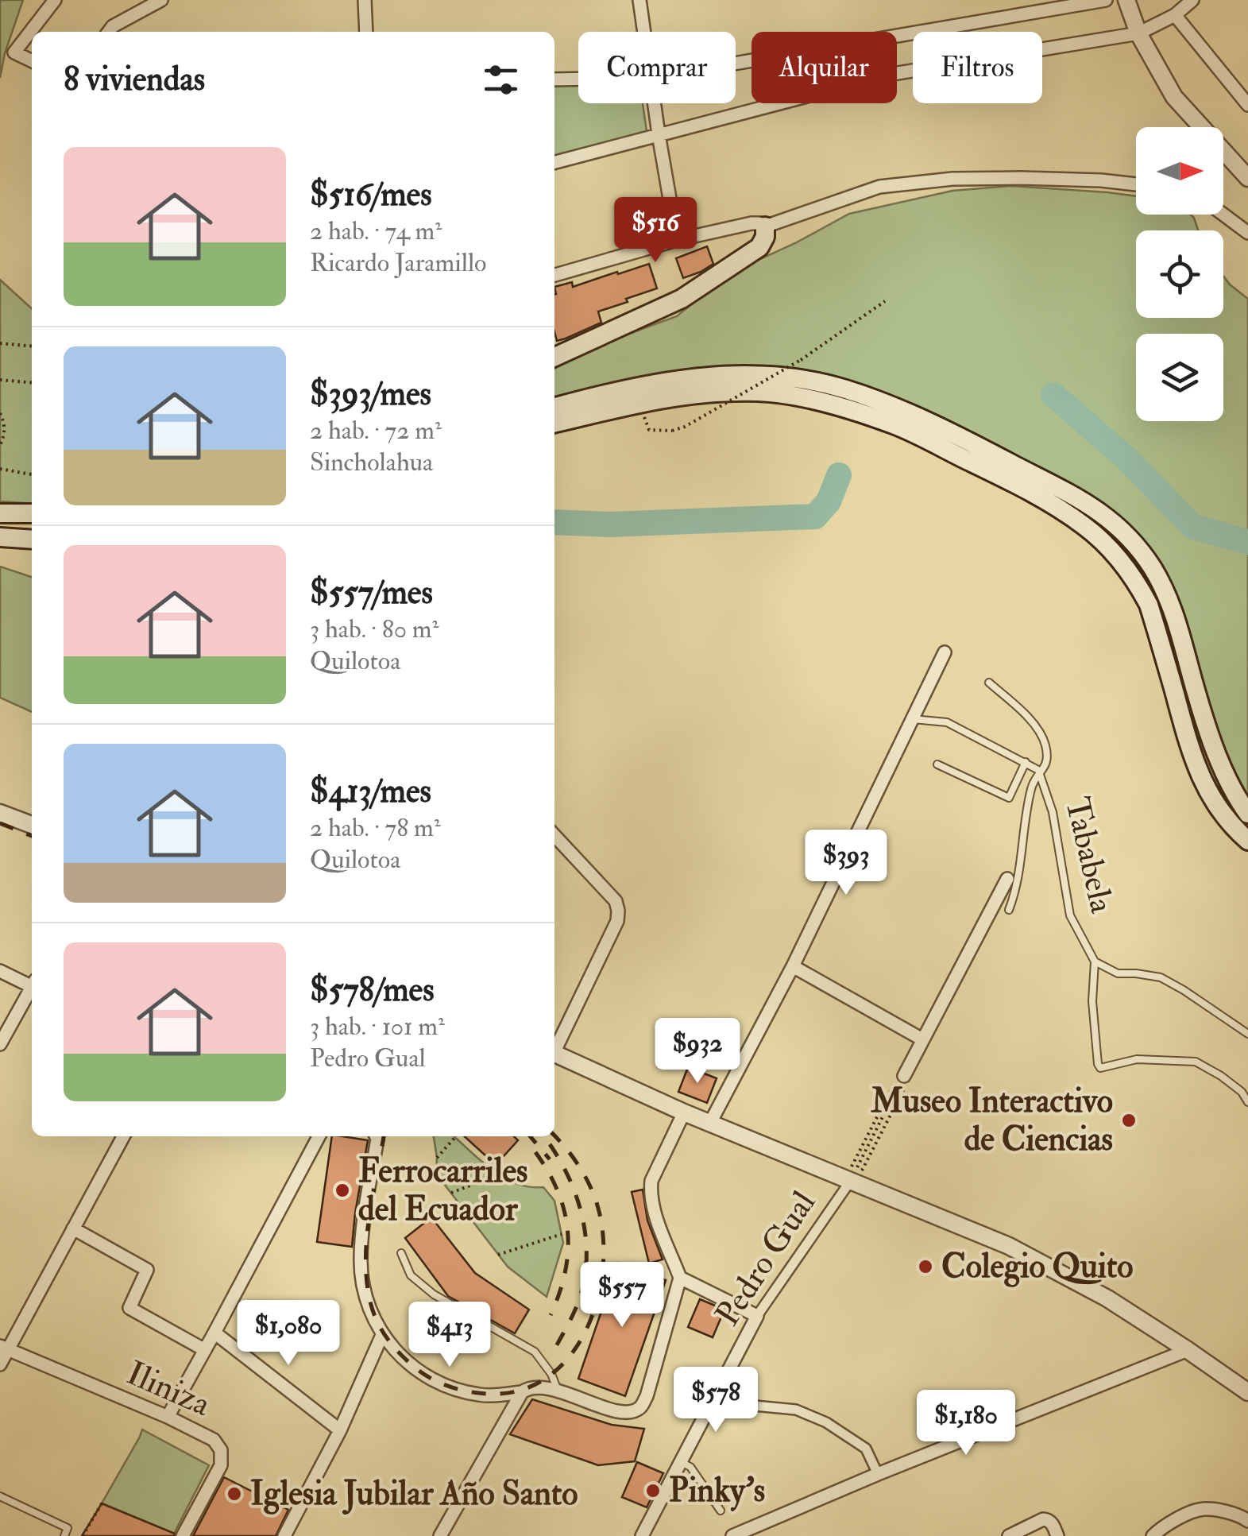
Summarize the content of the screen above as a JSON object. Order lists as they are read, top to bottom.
{
  "streets": {
    "street": ["Pedro Gual", "Iliniza"],
    "lane": ["Tababela"]
  },
  "places": [
    "Museo Interactivo de Ciencias",
    "Ferrocarriles del Ecuador",
    "Colegio Quito",
    "Pinky's",
    "Iglesia Jubilar Año Santo"
  ],
  "north": "right",
  "page": {
    "chip": ["Comprar", "Alquilar", "Filtros"],
    "heading": "8 viviendas",
    "list": [
      {
        "name": "$516/mes",
        "note": "2 hab. · 74 m² · Ricardo Jaramillo"
      },
      {
        "name": "$393/mes",
        "note": "2 hab. · 72 m² · Sincholahua"
      },
      {
        "name": "$557/mes",
        "note": "3 hab. · 80 m² · Quilotoa"
      },
      {
        "name": "$413/mes",
        "note": "2 hab. · 78 m² · Quilotoa"
      },
      {
        "name": "$578/mes",
        "note": "3 hab. · 101 m² · Pedro Gual"
      }
    ],
    "price": [
      "$516",
      "$393",
      "$932",
      "$557",
      "$1,080",
      "$413",
      "$578",
      "$1,180"
    ]
  }
}
